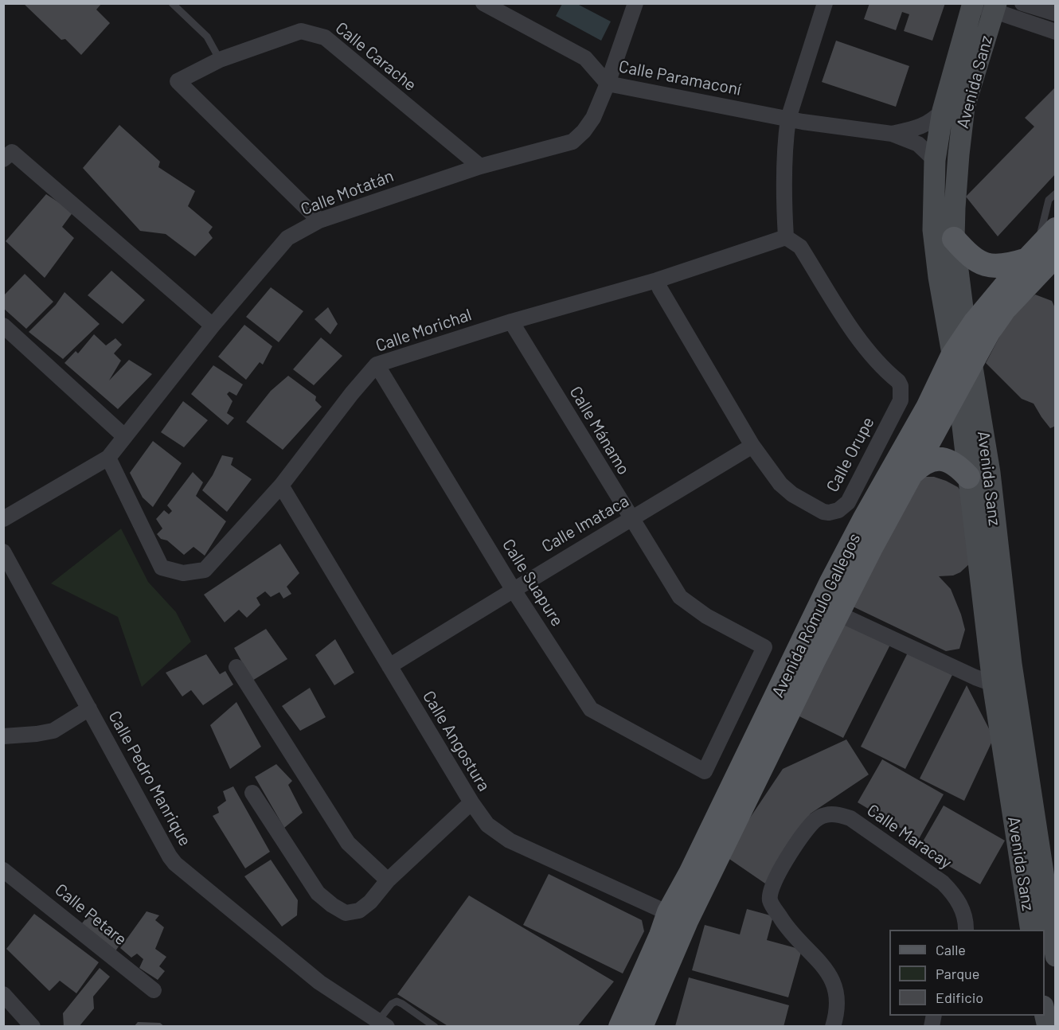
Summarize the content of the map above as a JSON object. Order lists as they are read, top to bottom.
{
  "streets": {
    "main road": ["Avenida Rómulo Gallegos"],
    "street": [
      "Calle Carache",
      "Calle Paramaconí",
      "Avenida Sanz",
      "Calle Motatán",
      "Calle Morichal",
      "Calle Mánamo",
      "Calle Orupe",
      "Calle Imataca",
      "Calle Suapure",
      "Calle Angostura",
      "Calle Pedro Manrique",
      "Calle Maracay",
      "Calle Petare"
    ]
  },
  "crossings": [
    ["Calle Carache", "Calle Motatán"],
    ["Calle Paramaconí", "Avenida Sanz"],
    ["Calle Paramaconí", "Calle Motatán"],
    ["Avenida Sanz", "Avenida Rómulo Gallegos"],
    ["Calle Motatán", "Calle Morichal"],
    ["Calle Morichal", "Calle Mánamo"],
    ["Calle Morichal", "Calle Orupe"],
    ["Calle Morichal", "Calle Suapure"],
    ["Calle Morichal", "Calle Angostura"],
    ["Calle Mánamo", "Calle Imataca"],
    ["Calle Mánamo", "Calle Suapure"],
    ["Calle Orupe", "Calle Imataca"],
    ["Calle Imataca", "Calle Suapure"],
    ["Calle Imataca", "Calle Angostura"],
    ["Avenida Rómulo Gallegos", "Calle Angostura"]
  ],
  "legend": ["Calle", "Parque", "Edificio"]
}
